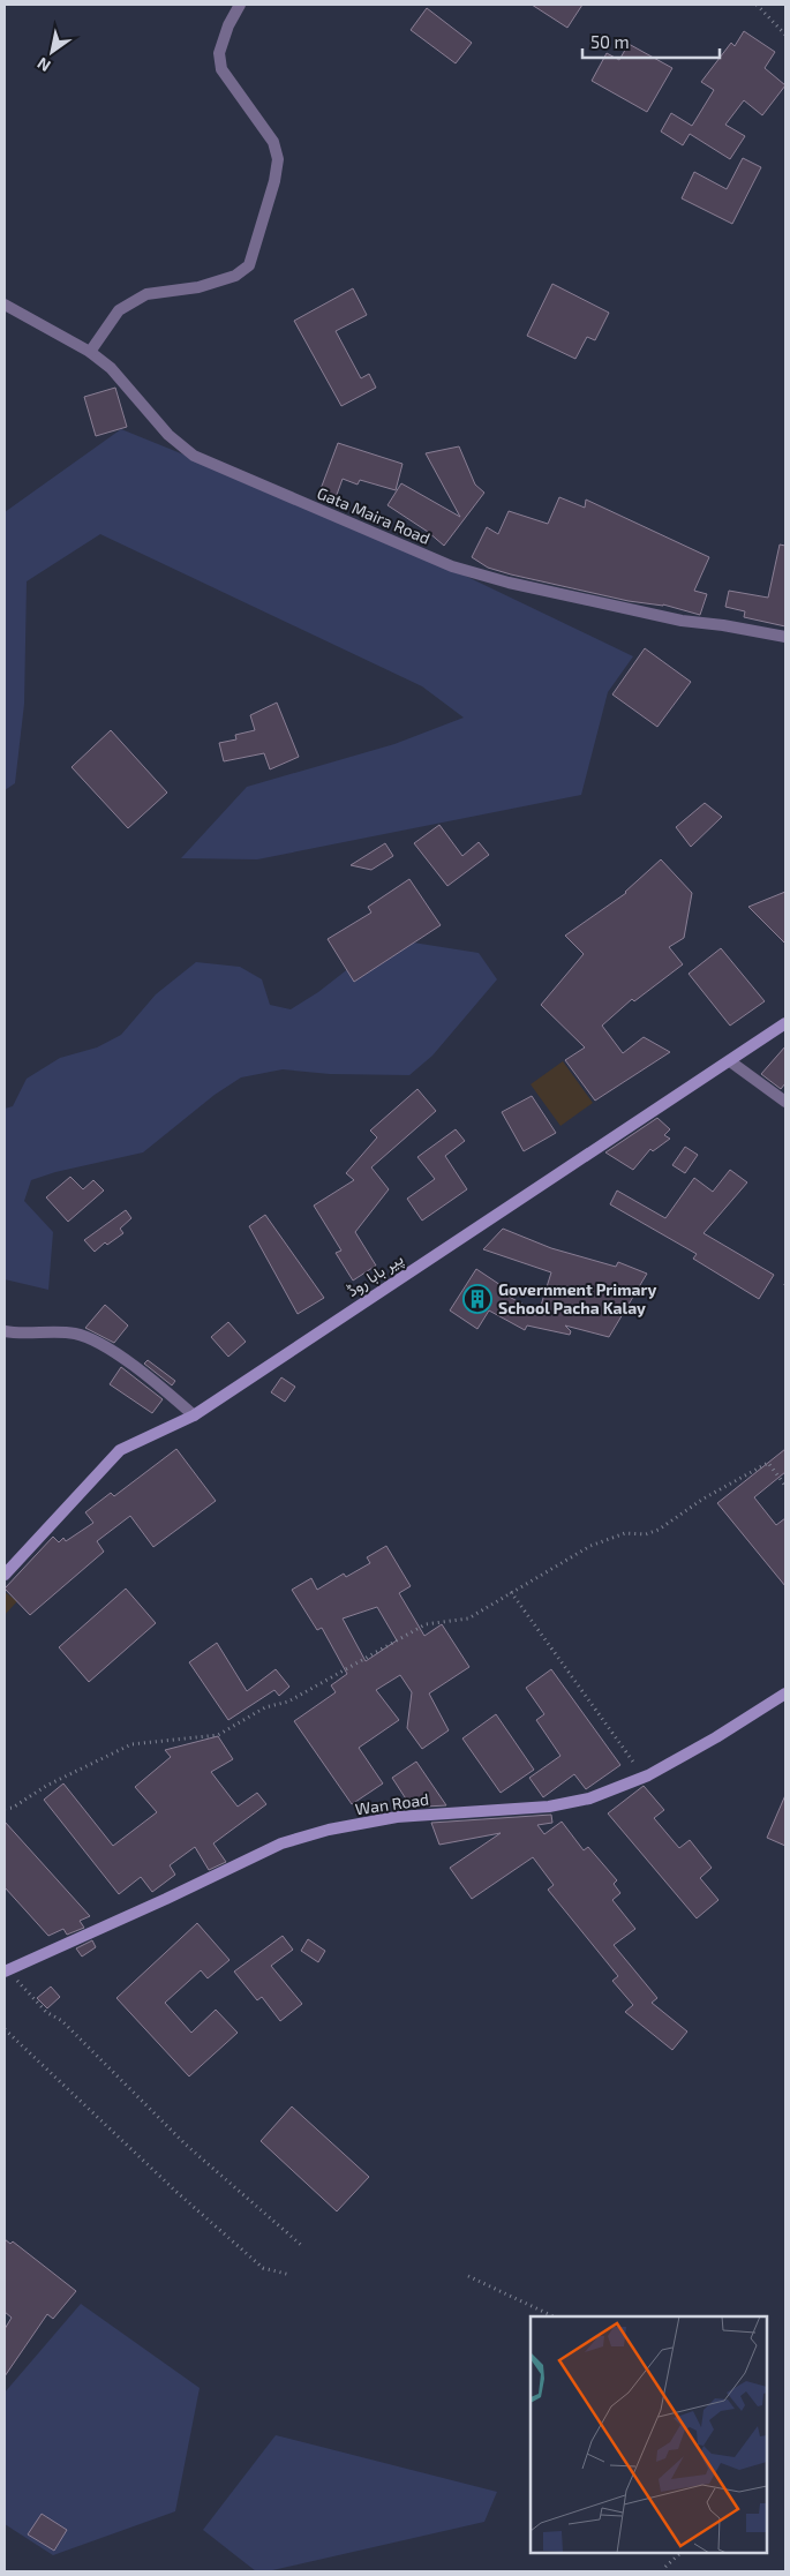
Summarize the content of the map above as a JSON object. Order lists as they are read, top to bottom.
{
  "streets": {
    "main road": ["پیر بابا روڈ", "Wan Road"],
    "street": ["Gata Maira Road"]
  },
  "places": {
    "building": ["Government Primary School Pacha Kalay"]
  },
  "scale_bar": "50 m",
  "north": "bottom left"
}
